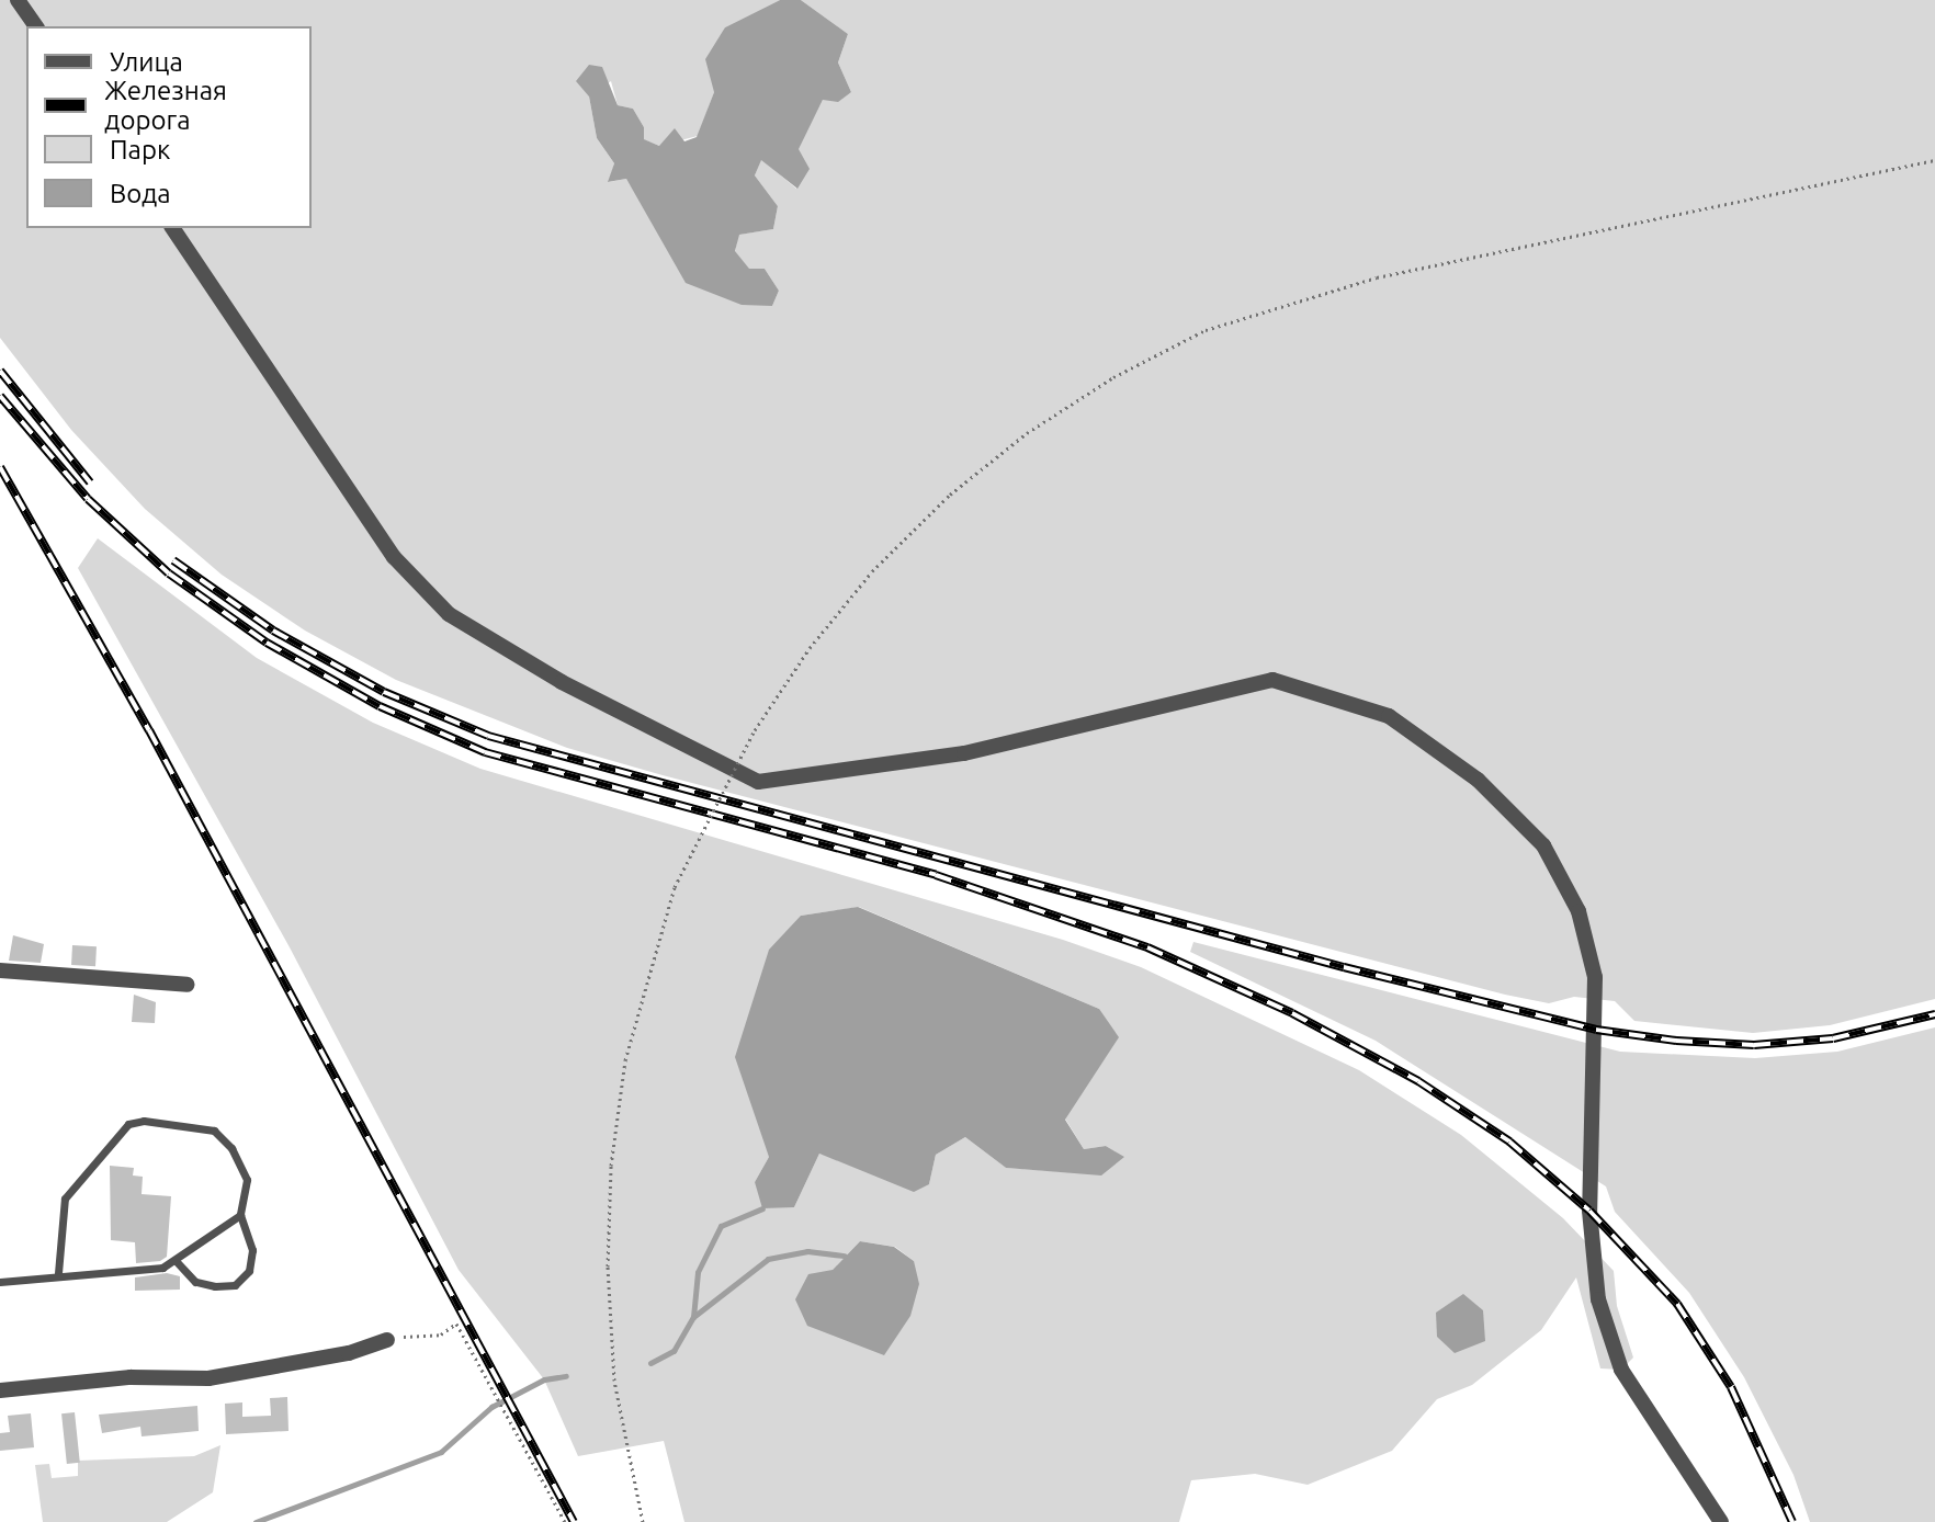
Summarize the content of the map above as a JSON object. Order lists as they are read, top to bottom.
{
  "legend": [
    "Улица",
    "Железная дорога",
    "Парк",
    "Вода"
  ]
}
